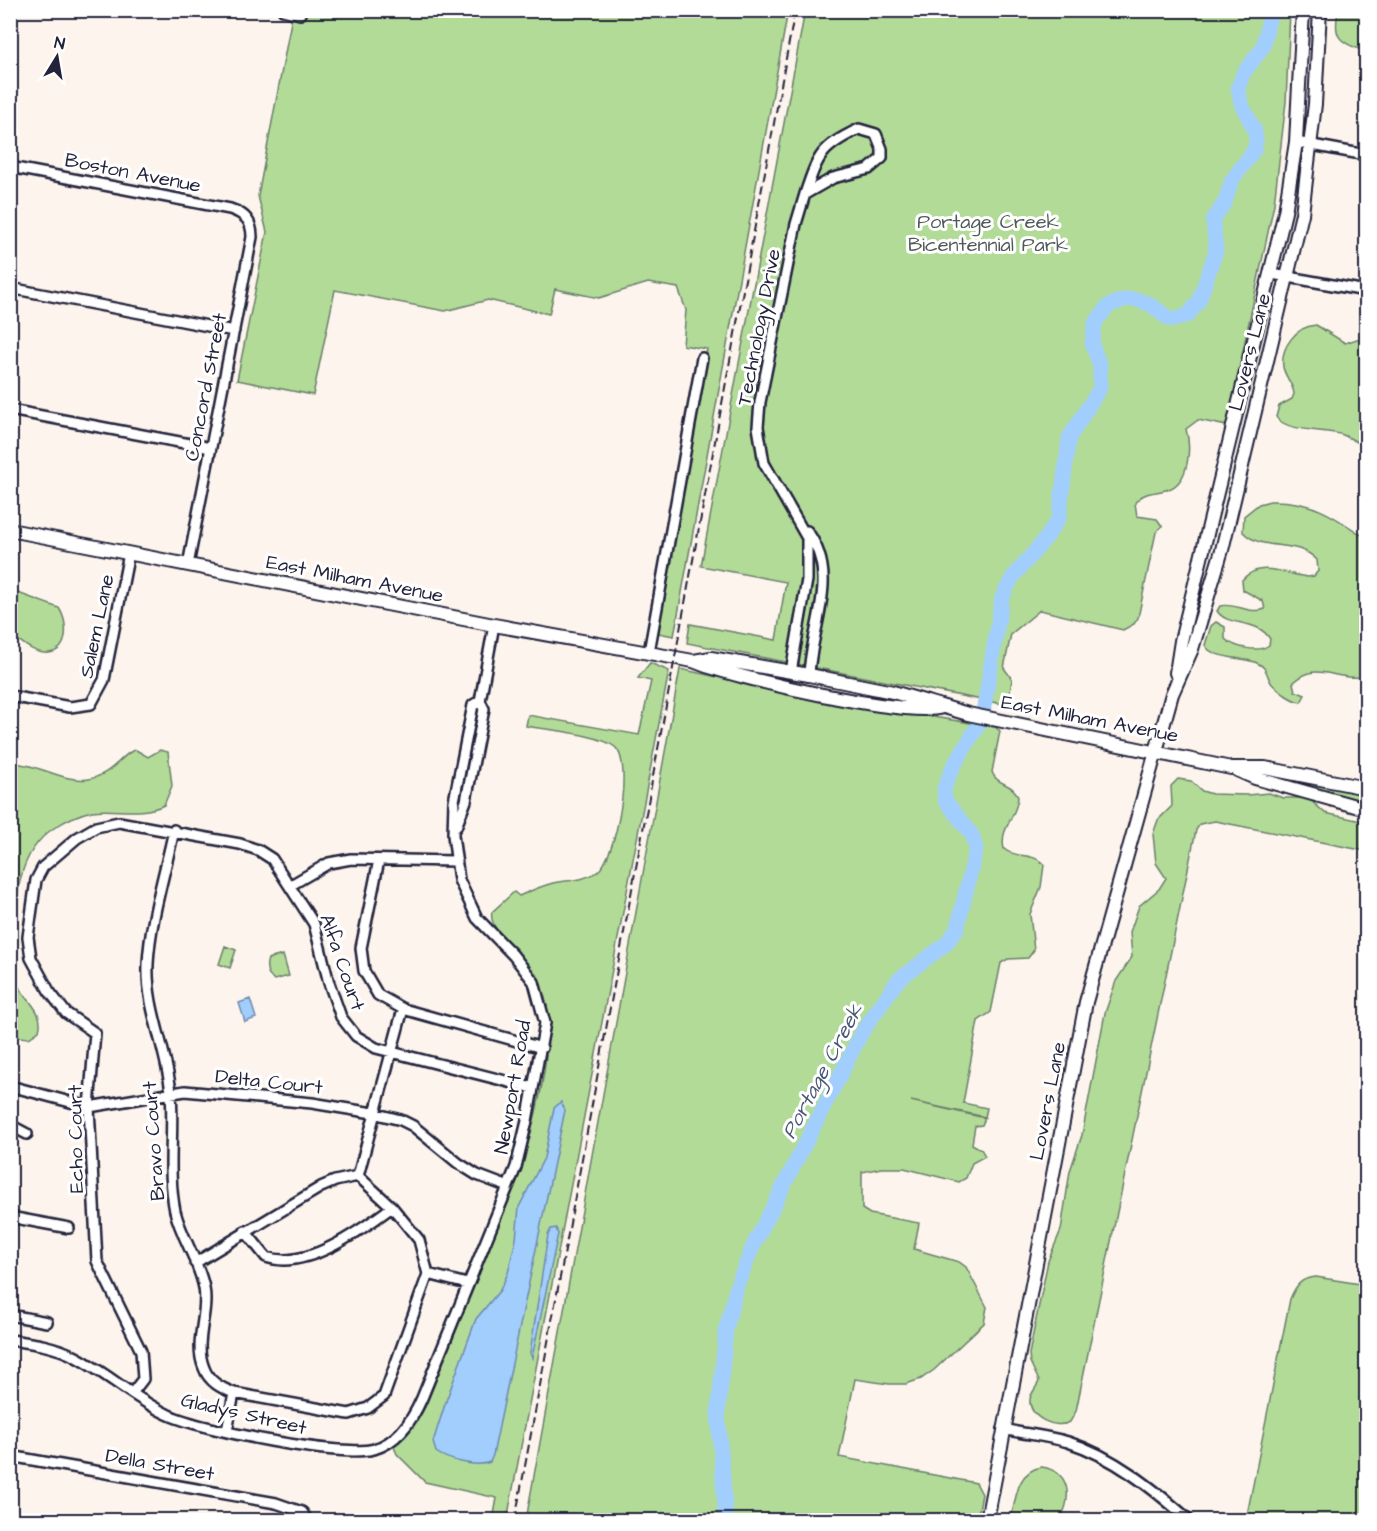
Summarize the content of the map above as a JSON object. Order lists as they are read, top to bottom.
{
  "streets": {
    "street": [
      "Boston Avenue",
      "Technology Drive",
      "Lovers Lane",
      "Concord Street",
      "East Milham Avenue",
      "Salem Lane",
      "Alfa Court",
      "Delta Court",
      "Newport Road",
      "Echo Court",
      "Bravo Court",
      "Gladys Street",
      "Della Street"
    ]
  },
  "crossings": [
    ["Boston Avenue", "Concord Street"],
    ["Technology Drive", "East Milham Avenue"],
    ["Lovers Lane", "East Milham Avenue"],
    ["Concord Street", "East Milham Avenue"],
    ["East Milham Avenue", "Salem Lane"],
    ["East Milham Avenue", "Newport Road"],
    ["Alfa Court", "Newport Road"],
    ["Alfa Court", "Echo Court"],
    ["Alfa Court", "Bravo Court"],
    ["Delta Court", "Newport Road"],
    ["Delta Court", "Echo Court"],
    ["Delta Court", "Bravo Court"],
    ["Newport Road", "Gladys Street"],
    ["Echo Court", "Bravo Court"],
    ["Echo Court", "Gladys Street"],
    ["Bravo Court", "Gladys Street"]
  ],
  "water": ["Portage Creek"],
  "parks": ["Portage Creek Bicentennial Park"],
  "north": "top"
}
